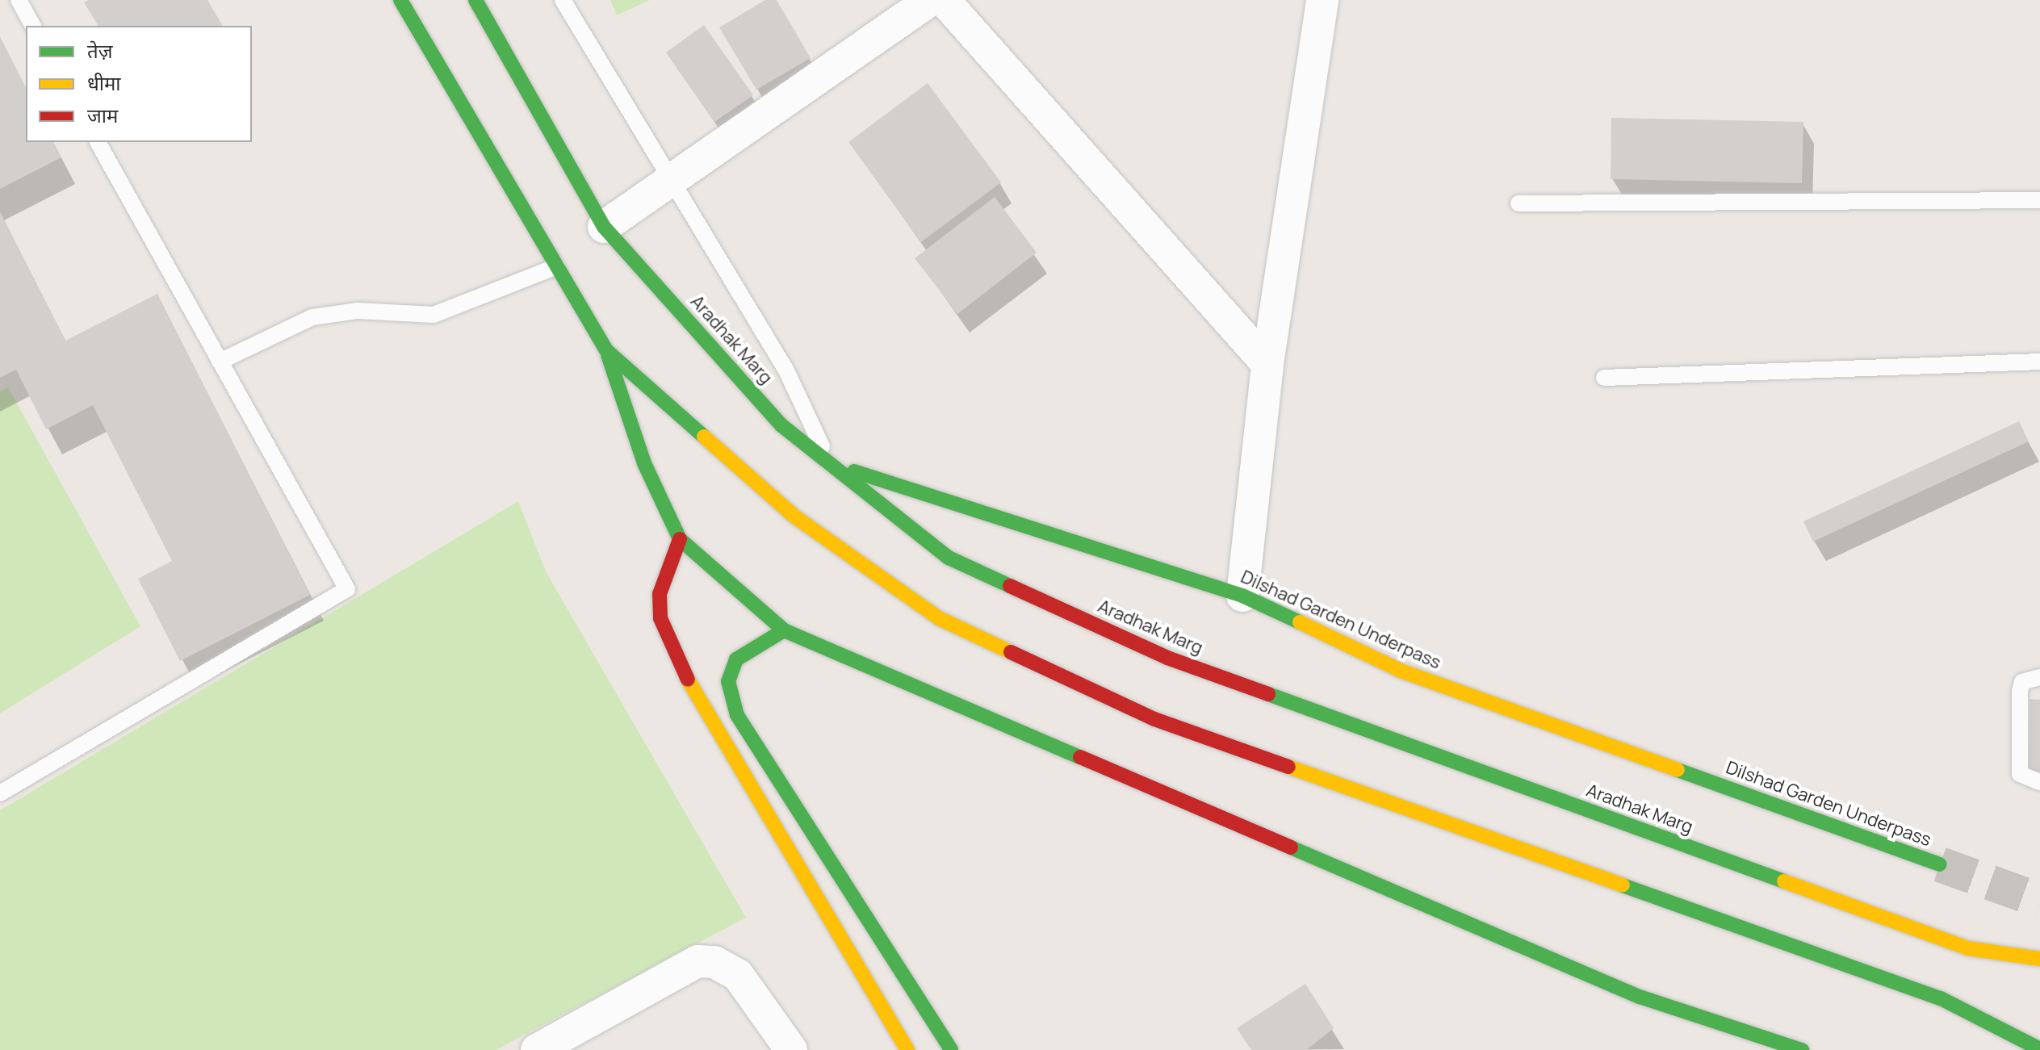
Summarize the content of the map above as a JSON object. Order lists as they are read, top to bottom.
{
  "streets": {
    "main road": ["Aradhak Marg", "Dilshad Garden Underpass"]
  },
  "crossings": [
    ["Aradhak Marg", "Dilshad Garden Underpass"]
  ],
  "legend": ["तेज़", "धीमा", "जाम"]
}
